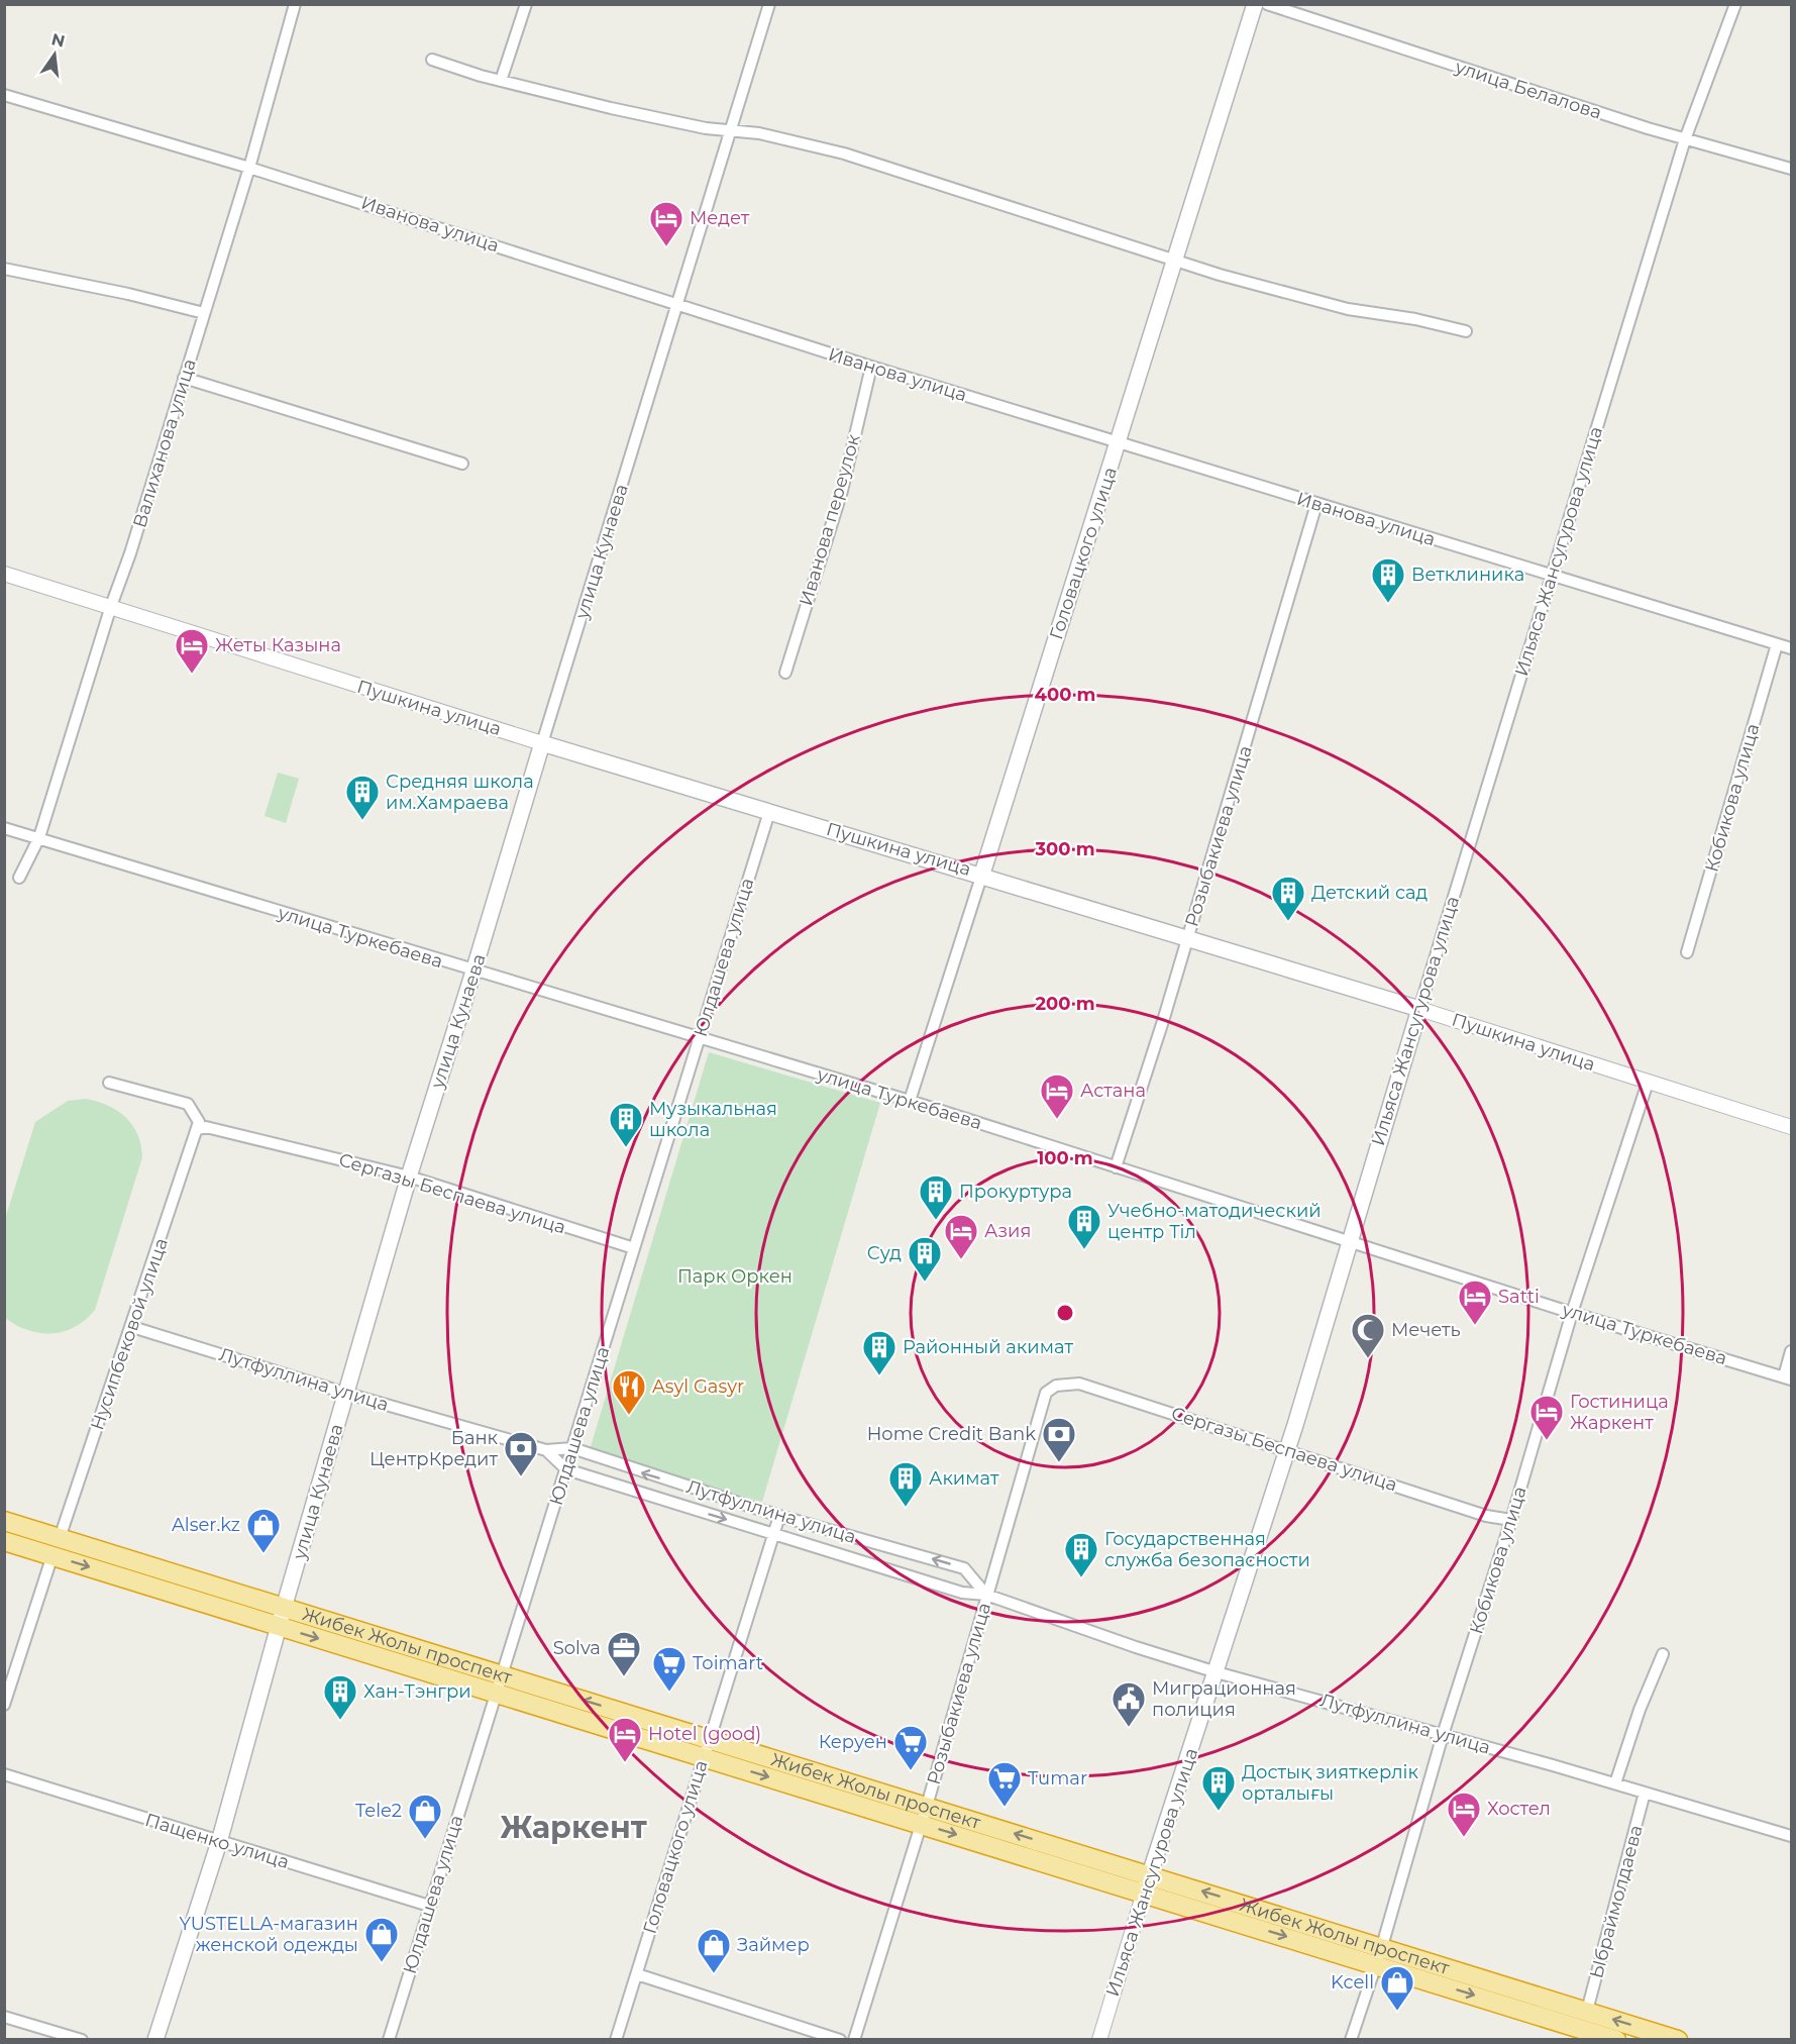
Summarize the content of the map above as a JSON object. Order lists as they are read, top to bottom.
{
  "streets": {
    "highway": ["Жибек Жолы проспект"],
    "main road": [
      "улица Кунаева",
      "Ильяса Жансугурова улица",
      "Головацкого улица",
      "Пушкина улица"
    ],
    "street": [
      "улица Белалова",
      "Иванова улица",
      "Валиханова улица",
      "Иванова переулок",
      "Кобикова улица",
      "Розыбакиева улица",
      "улица Туркебаева",
      "Юлдашева улица",
      "Сергазы Беспаева улица",
      "Нусипбековой улица",
      "Лутфуллина улица",
      "Пащенко улица",
      "Ыбраймолдаева"
    ]
  },
  "crossings": [
    ["улица Белалова", "Ильяса Жансугурова улица"],
    ["Иванова улица", "Валиханова улица"],
    ["Иванова улица", "Иванова переулок"],
    ["Иванова улица", "улица Кунаева"],
    ["Иванова улица", "Ильяса Жансугурова улица"],
    ["Иванова улица", "Головацкого улица"],
    ["Иванова улица", "Кобикова улица"],
    ["Иванова улица", "Розыбакиева улица"],
    ["Валиханова улица", "Пушкина улица"],
    ["Валиханова улица", "улица Туркебаева"],
    ["улица Кунаева", "Пушкина улица"],
    ["улица Кунаева", "улица Туркебаева"],
    ["улица Кунаева", "Сергазы Беспаева улица"],
    ["улица Кунаева", "Лутфуллина улица"],
    ["улица Кунаева", "Жибек Жолы проспект"],
    ["улица Кунаева", "Пащенко улица"],
    ["Ильяса Жансугурова улица", "Пушкина улица"],
    ["Ильяса Жансугурова улица", "улица Туркебаева"],
    ["Ильяса Жансугурова улица", "Сергазы Беспаева улица"],
    ["Ильяса Жансугурова улица", "Лутфуллина улица"],
    ["Ильяса Жансугурова улица", "Жибек Жолы проспект"],
    ["Головацкого улица", "Пушкина улица"],
    ["Головацкого улица", "улица Туркебаева"],
    ["Головацкого улица", "Лутфуллина улица"],
    ["Головацкого улица", "Жибек Жолы проспект"],
    ["Пушкина улица", "Кобикова улица"],
    ["Пушкина улица", "Розыбакиева улица"],
    ["Пушкина улица", "Юлдашева улица"],
    ["Кобикова улица", "улица Туркебаева"],
    ["Кобикова улица", "Сергазы Беспаева улица"],
    ["Кобикова улица", "Лутфуллина улица"],
    ["Кобикова улица", "Жибек Жолы проспект"],
    ["Розыбакиева улица", "улица Туркебаева"],
    ["Розыбакиева улица", "Сергазы Беспаева улица"],
    ["Розыбакиева улица", "Лутфуллина улица"],
    ["Розыбакиева улица", "Жибек Жолы проспект"],
    ["улица Туркебаева", "Юлдашева улица"],
    ["Юлдашева улица", "Сергазы Беспаева улица"],
    ["Юлдашева улица", "Лутфуллина улица"],
    ["Юлдашева улица", "Жибек Жолы проспект"],
    ["Юлдашева улица", "Пащенко улица"],
    ["Сергазы Беспаева улица", "Нусипбековой улица"],
    ["Нусипбековой улица", "Лутфуллина улица"],
    ["Нусипбековой улица", "Жибек Жолы проспект"],
    ["Лутфуллина улица", "Ыбраймолдаева"],
    ["Жибек Жолы проспект", "Ыбраймолдаева"]
  ],
  "districts": ["Жаркент"],
  "parks": ["Парк Оркен"],
  "places": {
    "hotel": [
      "Медет",
      "Жеты Казына",
      "Астана",
      "Азия",
      "Satti",
      "Гостиница Жаркент",
      "Hotel (good)",
      "Хостел"
    ],
    "building": [
      "Ветклиника",
      "Средняя школа им.Хамраева",
      "Детский сад",
      "Музыкальная школа",
      "Прокуртура",
      "Учебно-матодический центр Тіл",
      "Суд",
      "Районный акимат",
      "Акимат",
      "Государственная служба безопасности",
      "Хан-Тэнгри",
      "Достық зияткерлік орталығы"
    ],
    "mosque": ["Мечеть"],
    "restaurant": ["Asyl Gasyr"],
    "bank": ["Home Credit Bank", "Банк ЦентрКредит"],
    "shop": [
      "Alser.kz",
      "Tele2",
      "YUSTELLA-магазин женской одежды",
      "Займер",
      "Kcell"
    ],
    "office": ["Solva"],
    "supermarket": ["Toimart", "Керуен", "Tumar"],
    "public building": ["Миграционная полиция"]
  },
  "north": "top",
  "rings": [
    "400 m",
    "300 m",
    "200 m",
    "100 m"
  ]
}
